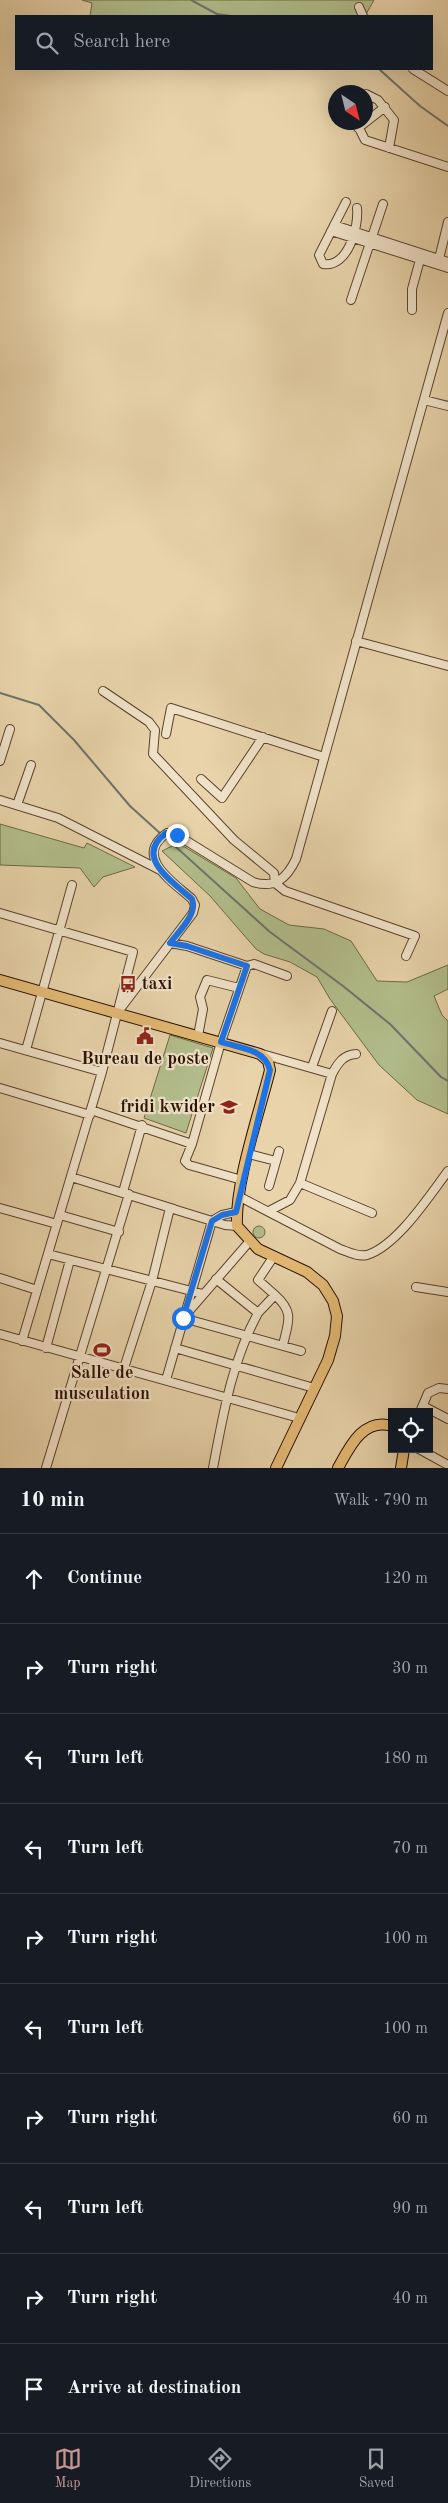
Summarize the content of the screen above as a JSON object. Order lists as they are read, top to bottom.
{
  "places": {
    "bus stop": ["taxi"],
    "public building": ["Bureau de poste"],
    "school or university": ["fridi kwider"],
    "sports": ["Salle de musculation"]
  },
  "north": "bottom right",
  "page": {
    "search": "Search here",
    "heading": ["10 min", "Walk · 790 m"],
    "list": [
      ["Continue", "120 m"],
      ["Turn right", "30 m"],
      ["Turn left", "180 m"],
      ["Turn left", "70 m"],
      ["Turn right", "100 m"],
      ["Turn left", "100 m"],
      ["Turn right", "60 m"],
      ["Turn left", "90 m"],
      ["Turn right", "40 m"],
      "Arrive at destination"
    ],
    "nav": ["Map", "Directions", "Saved"]
  }
}
